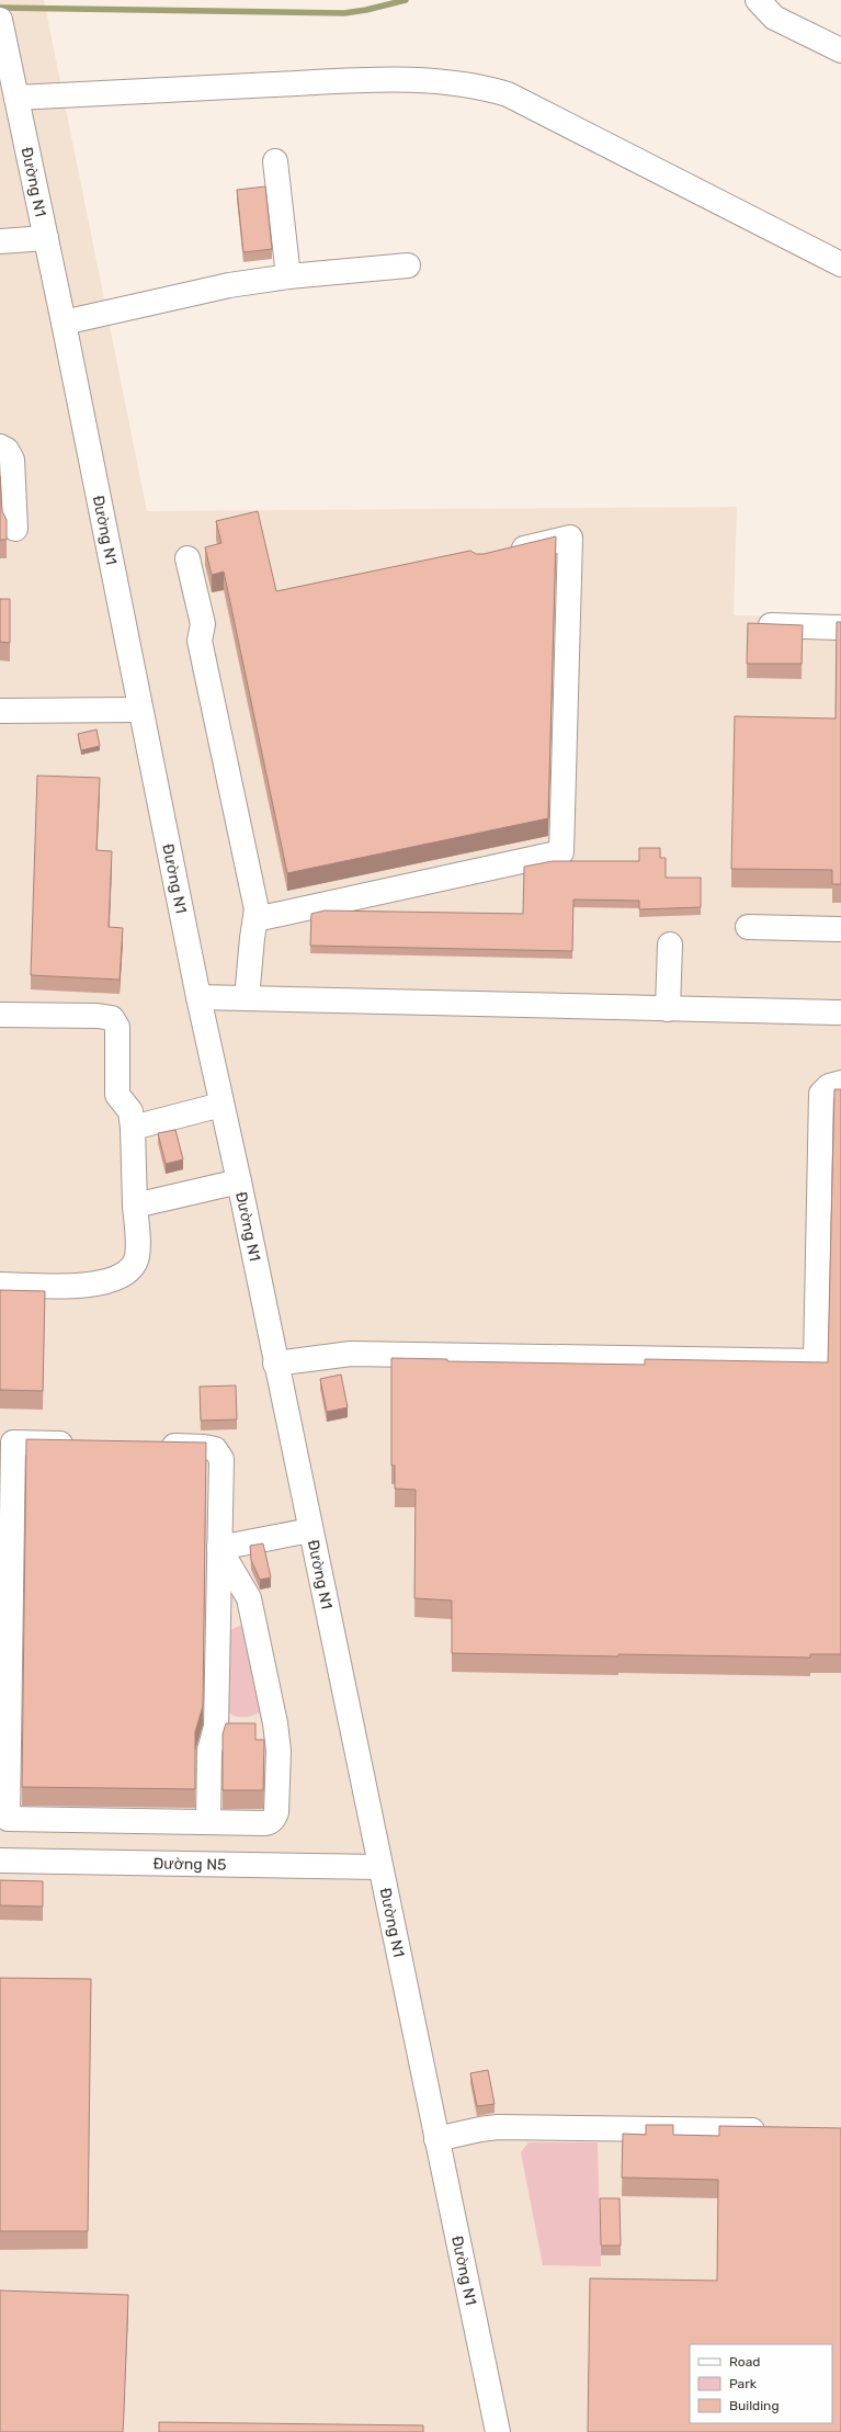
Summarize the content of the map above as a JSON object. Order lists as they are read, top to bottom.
{
  "streets": {
    "street": ["Đường N1", "Đường N5"]
  },
  "crossings": [
    ["Đường N1", "Đường N5"]
  ],
  "legend": ["Road", "Park", "Building"]
}
